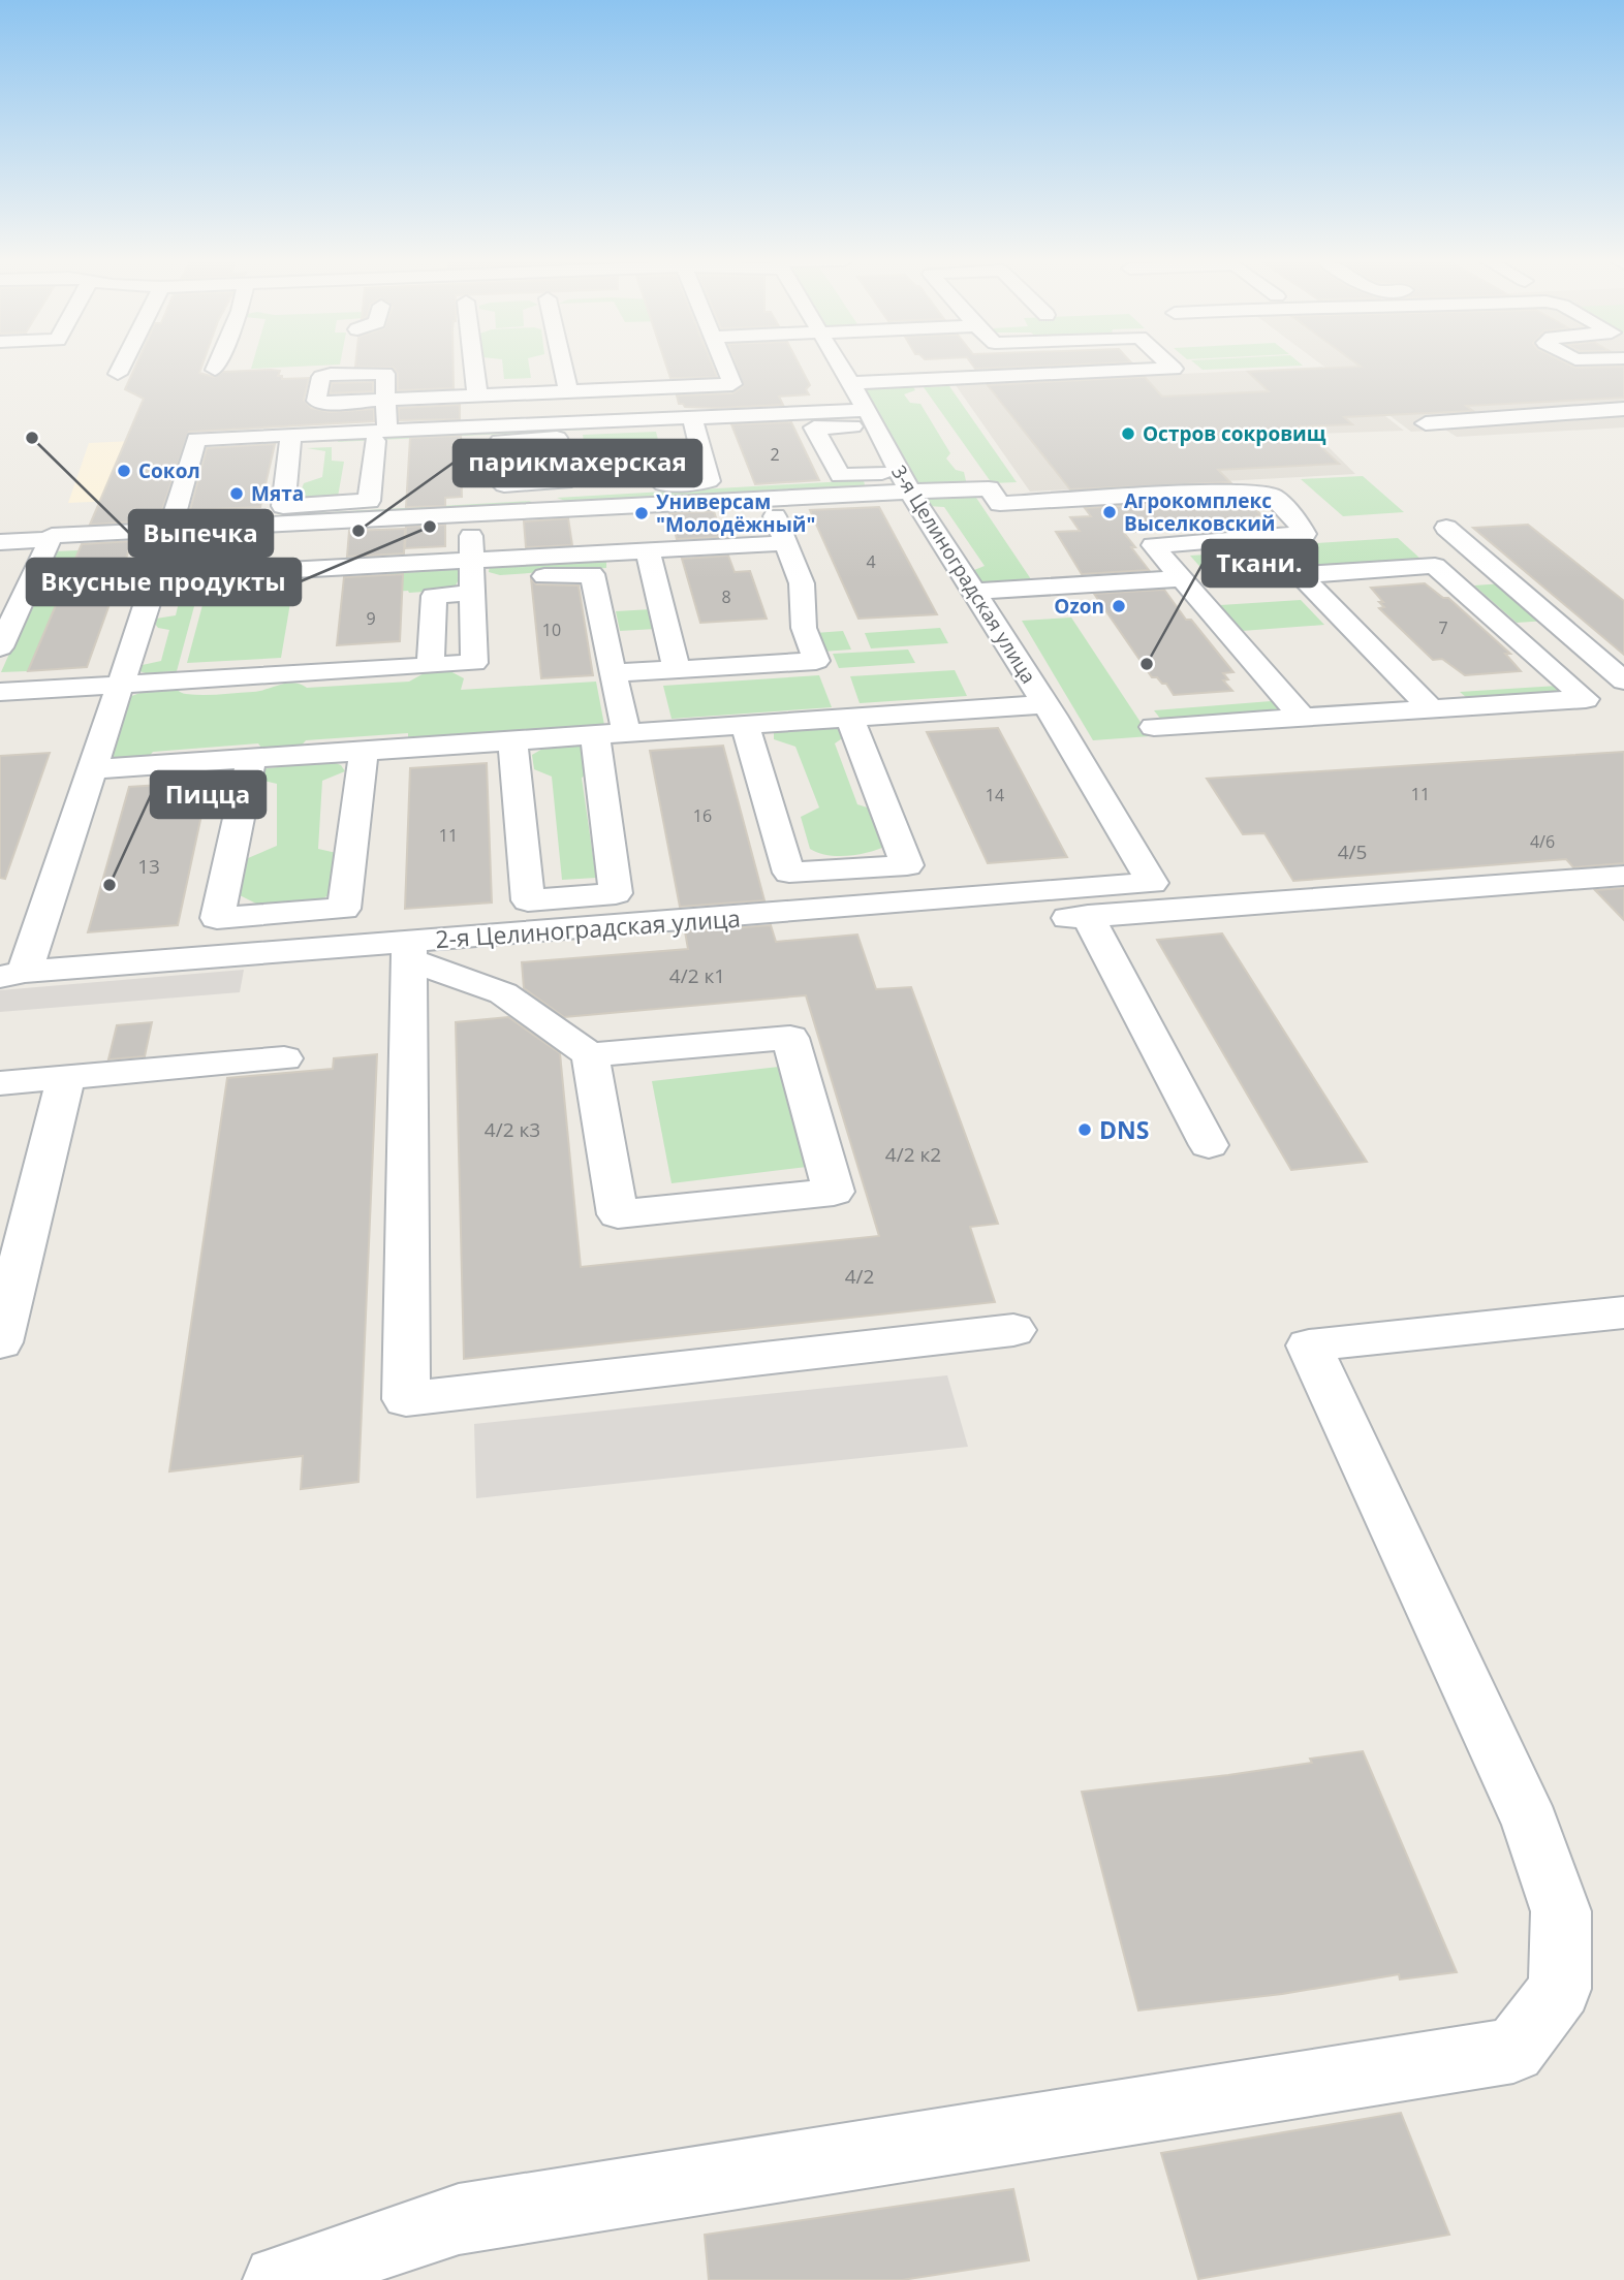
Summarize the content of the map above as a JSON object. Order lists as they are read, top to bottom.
{
  "streets": {
    "street": ["3-я Целиноградская улица", "2-я Целиноградская улица"]
  },
  "crossings": [
    ["3-я Целиноградская улица", "2-я Целиноградская улица"]
  ],
  "places": [
    "Остров сокровищ",
    "Выпечка",
    "Сокол",
    "Мята",
    "Агрокомплекс Выселковский",
    "Универсам \"Молодёжный\"",
    "Вкусные продукты",
    "парикмахерская",
    "Ozon",
    "Ткани.",
    "Пицца",
    "DNS"
  ],
  "house_numbers": [
    "2",
    "4",
    "8",
    "9",
    "7",
    "10",
    "11",
    "14",
    "16",
    "11",
    "4/6",
    "4/5",
    "13",
    "4/2 к1",
    "4/2 к3",
    "4/2 к2",
    "4/2"
  ]
}
